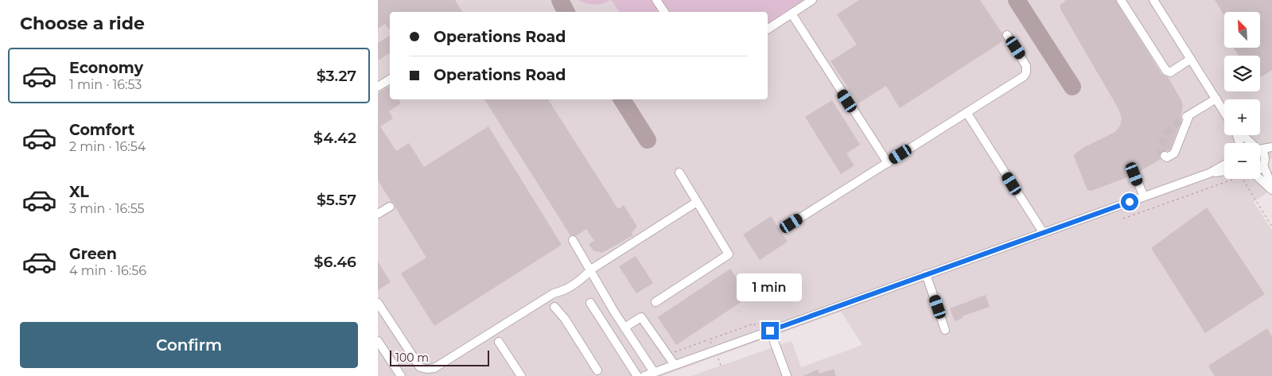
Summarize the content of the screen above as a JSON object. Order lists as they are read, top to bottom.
{
  "scale_bar": "100 m",
  "north": "top left",
  "page": {
    "heading": "Choose a ride",
    "map_buttons": ["+", "−"],
    "banner": ["Operations Road", "Operations Road"],
    "list": [
      {
        "name": "Economy",
        "note": "1 min · 16:53",
        "value": "$3.27"
      },
      {
        "name": "Comfort",
        "note": "2 min · 16:54",
        "value": "$4.42"
      },
      {
        "name": "XL",
        "note": "3 min · 16:55",
        "value": "$5.57"
      },
      {
        "name": "Green",
        "note": "4 min · 16:56",
        "value": "$6.46"
      }
    ],
    "bubble": "1 min",
    "buttons": "Confirm",
    "scale": "100 m"
  }
}
